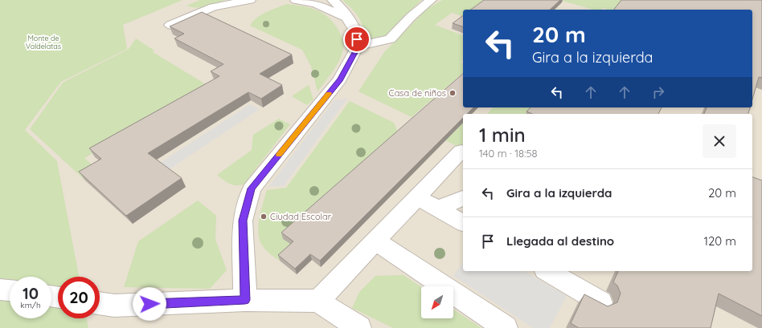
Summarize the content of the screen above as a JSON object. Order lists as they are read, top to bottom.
{
  "parks": ["Monte de Valdelatas"],
  "places": ["Casa de niños", "Ciudad Escolar"],
  "north": "bottom left",
  "page": {
    "turn": ["20 m", "Gira a la izquierda"],
    "heading": ["1 min", "140 m · 18:58"],
    "list": [
      {
        "name": "Gira a la izquierda",
        "value": "20 m"
      },
      {
        "name": "Llegada al destino",
        "value": "120 m"
      }
    ],
    "speed": "10 km/h",
    "limit": "20"
  }
}
